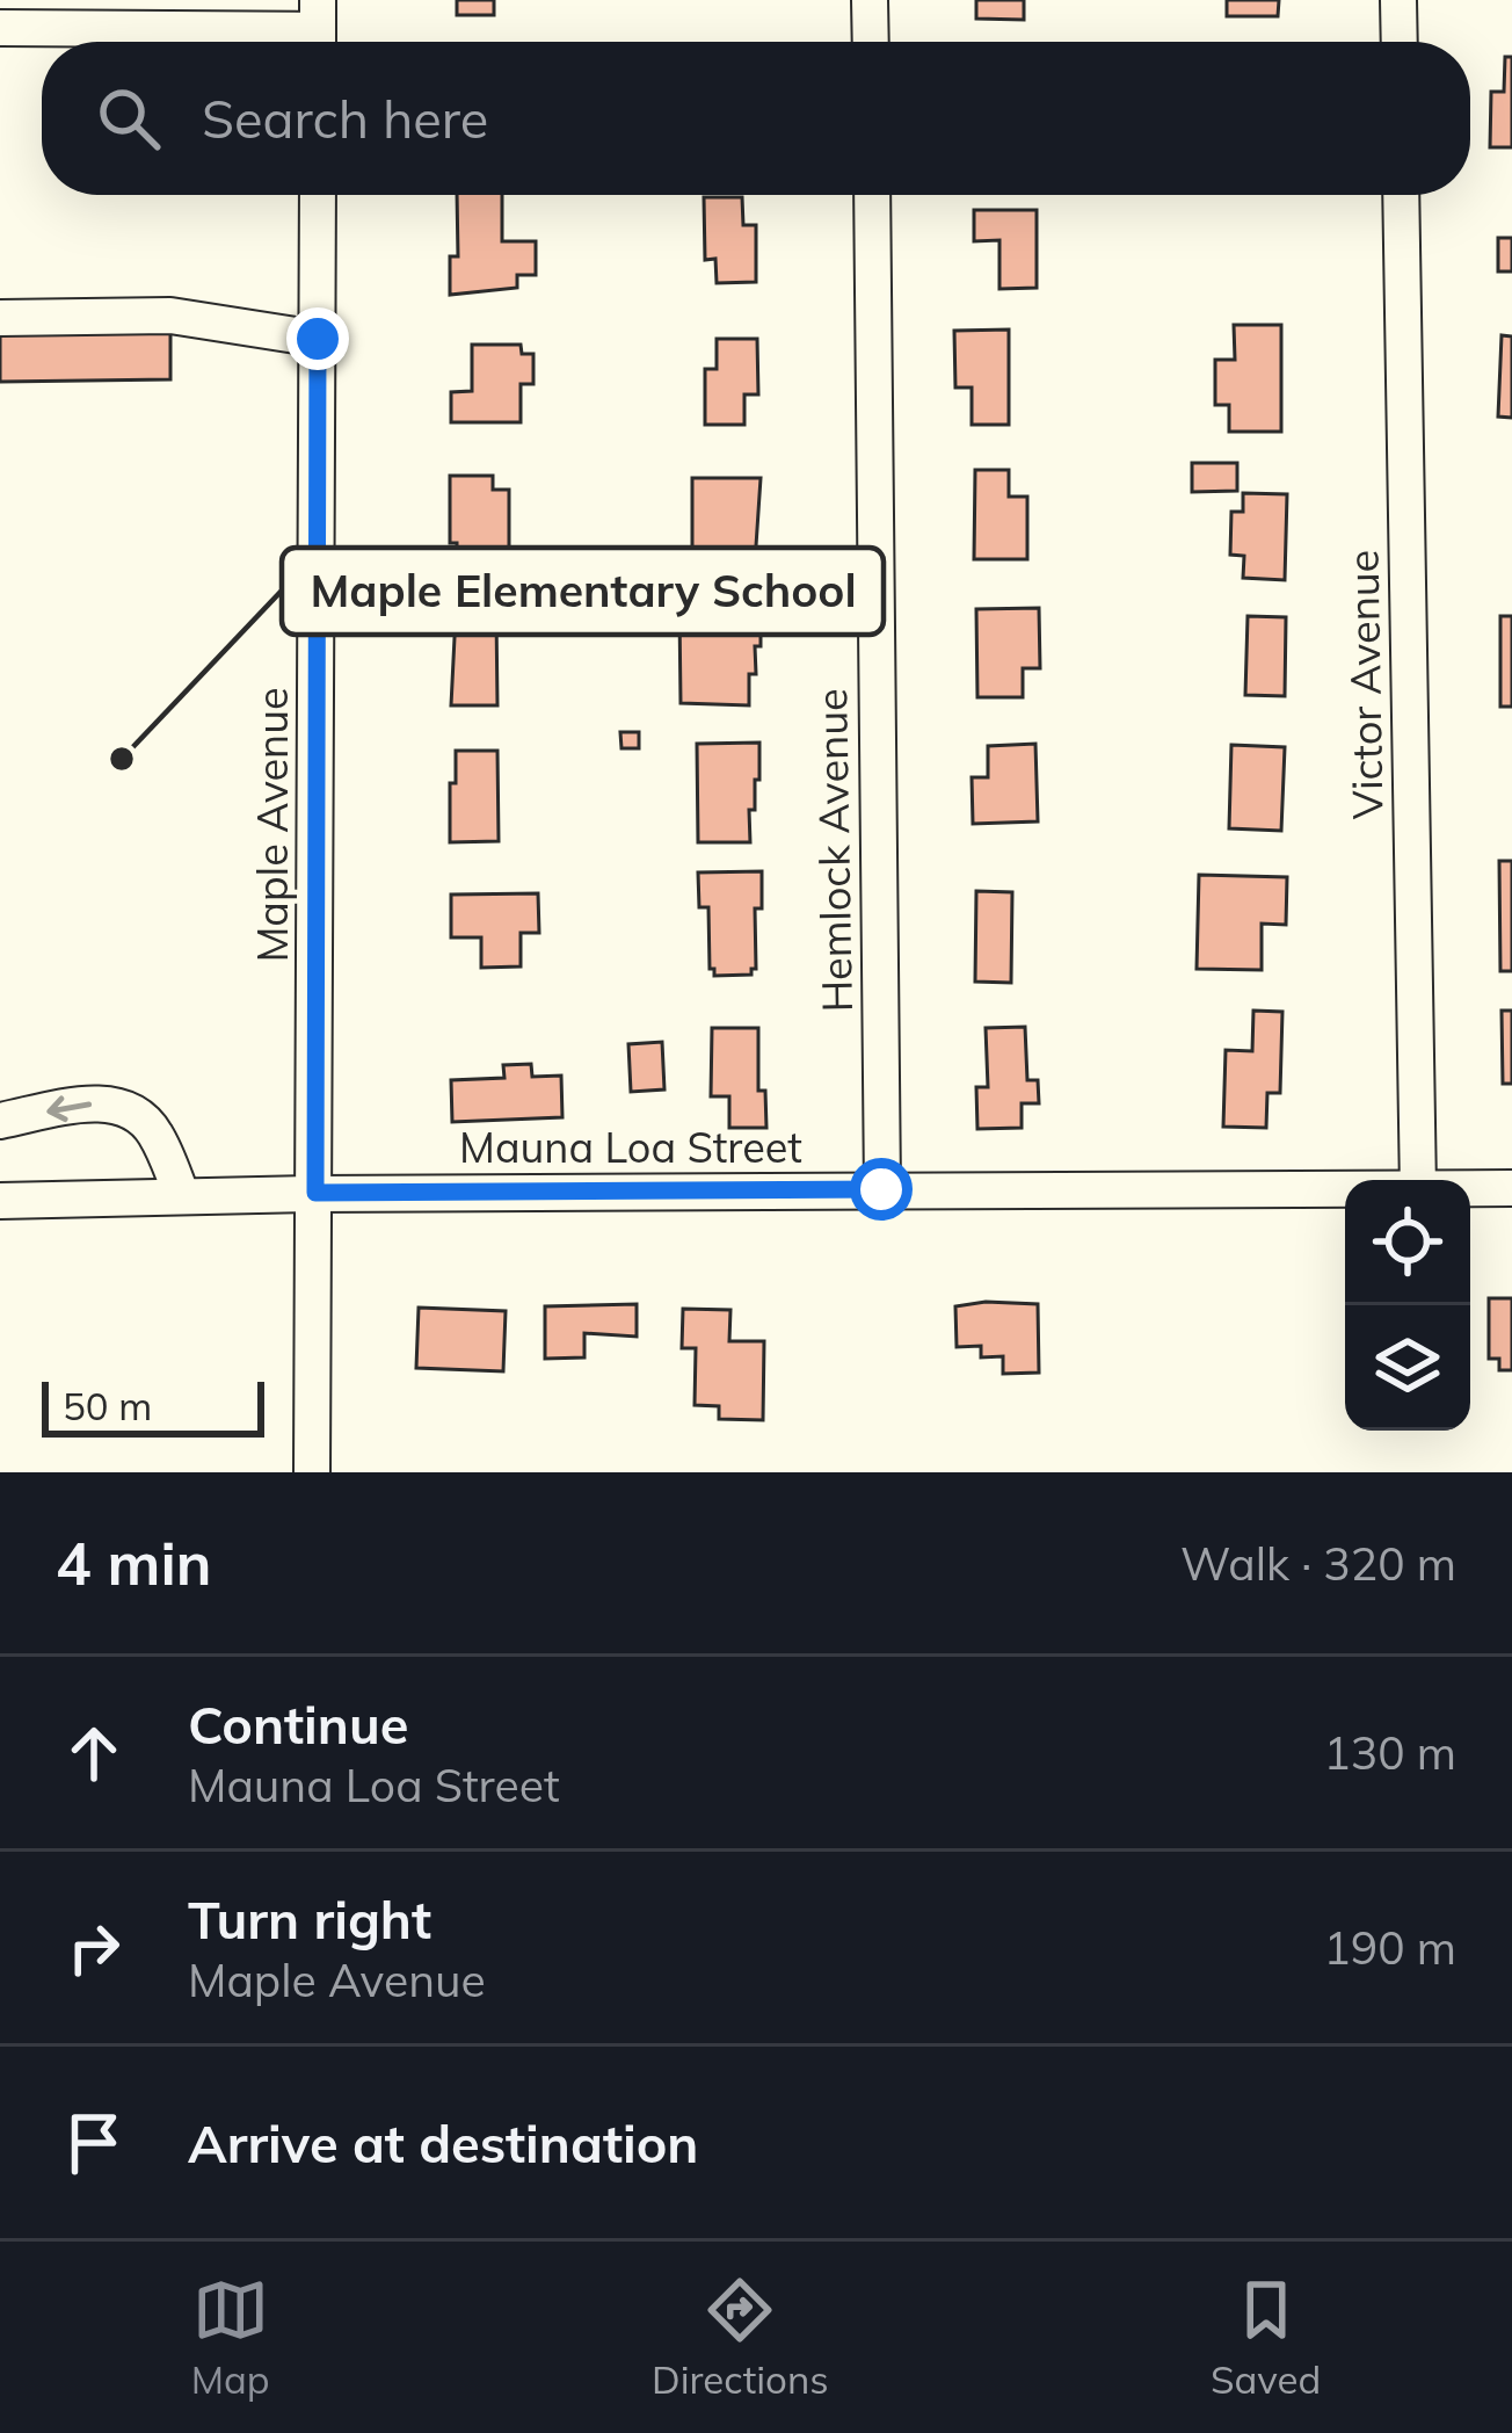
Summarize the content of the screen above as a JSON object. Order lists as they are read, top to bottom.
{
  "streets": {
    "street": [
      "Victor Avenue",
      "Maple Avenue",
      "Hemlock Avenue",
      "Mauna Loa Street"
    ]
  },
  "crossings": [
    ["Maple Avenue", "Mauna Loa Street"],
    ["Hemlock Avenue", "Mauna Loa Street"]
  ],
  "places": ["Maple Elementary School"],
  "scale_bar": "50 m",
  "page": {
    "search": "Search here",
    "scale": "50 m",
    "heading": ["4 min", "Walk · 320 m"],
    "list": [
      ["Continue", "Mauna Loa Street", "130 m"],
      ["Turn right", "Maple Avenue", "190 m"],
      "Arrive at destination"
    ],
    "nav": ["Map", "Directions", "Saved"]
  }
}
